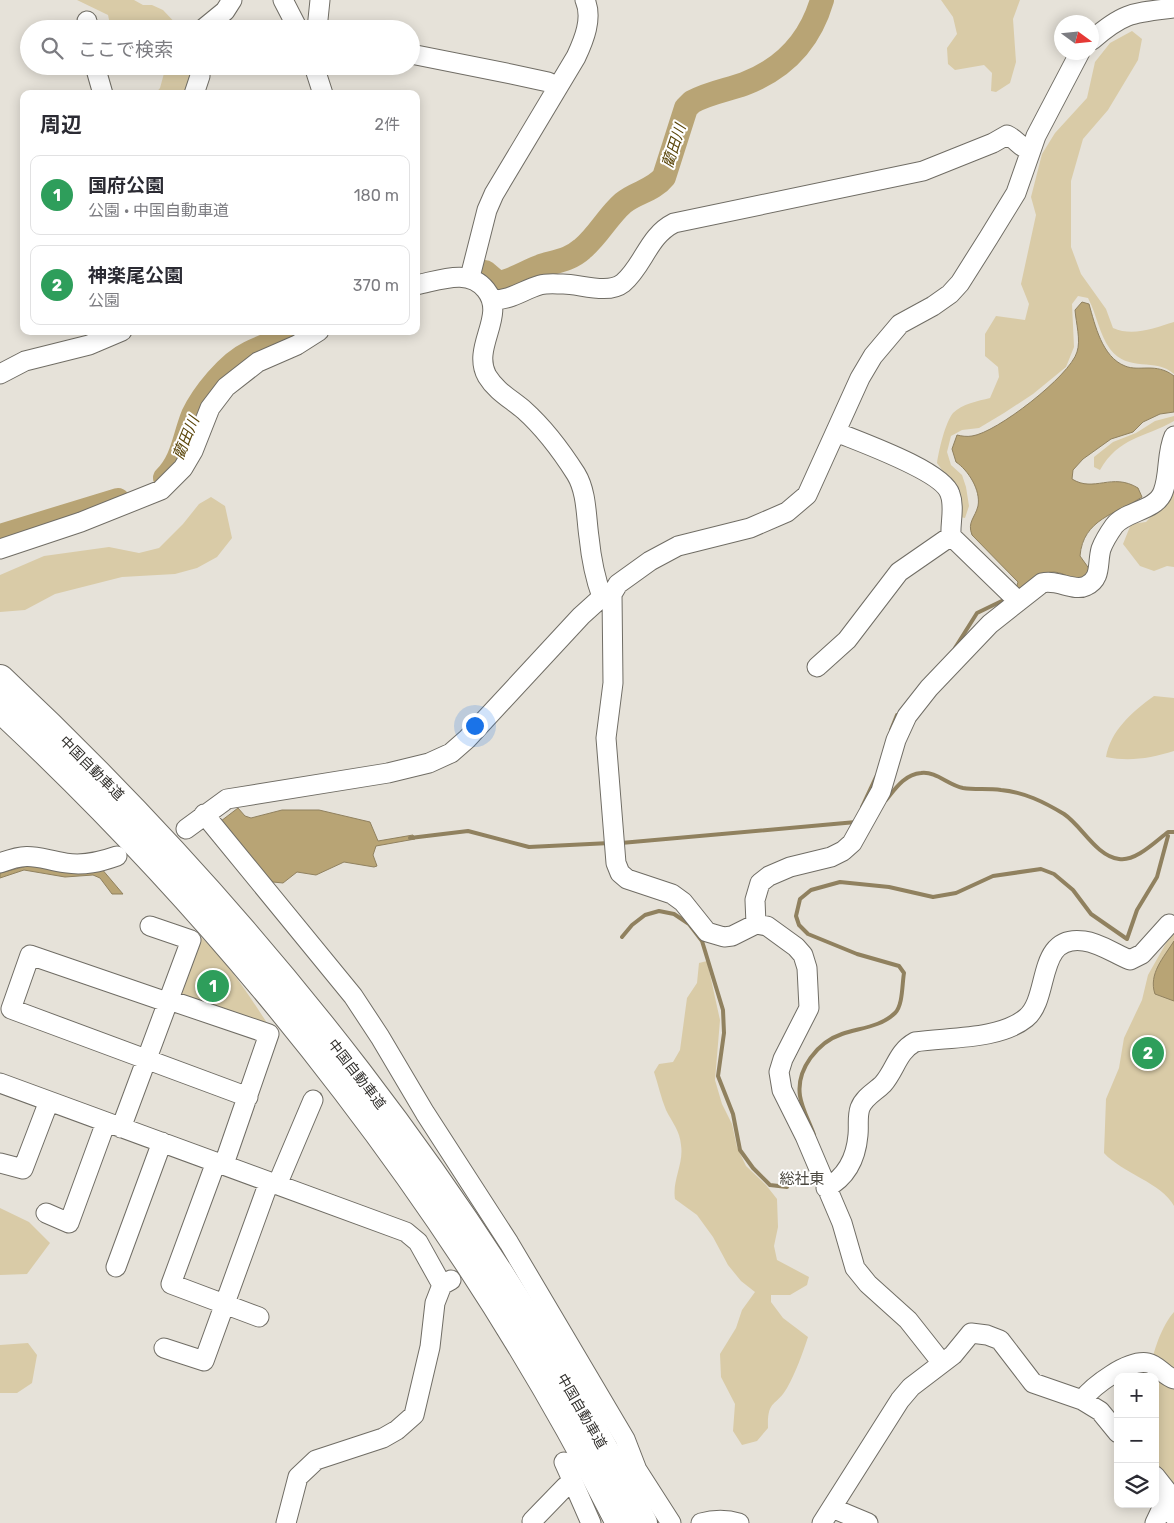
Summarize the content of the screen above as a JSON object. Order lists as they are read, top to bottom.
{
  "streets": {
    "highway": ["中国自動車道"]
  },
  "districts": ["総社東"],
  "water": ["藺田川"],
  "north": "right",
  "page": {
    "search": "ここで検索",
    "heading": ["周辺", "2件"],
    "list": [
      {
        "mark": "1",
        "name": "国府公園",
        "note": "公園 · 中国自動車道",
        "value": "180 m"
      },
      {
        "mark": "2",
        "name": "神楽尾公園",
        "note": "公園",
        "value": "370 m"
      }
    ],
    "pins": ["1", "2"],
    "map_buttons": ["+", "−"]
  }
}
